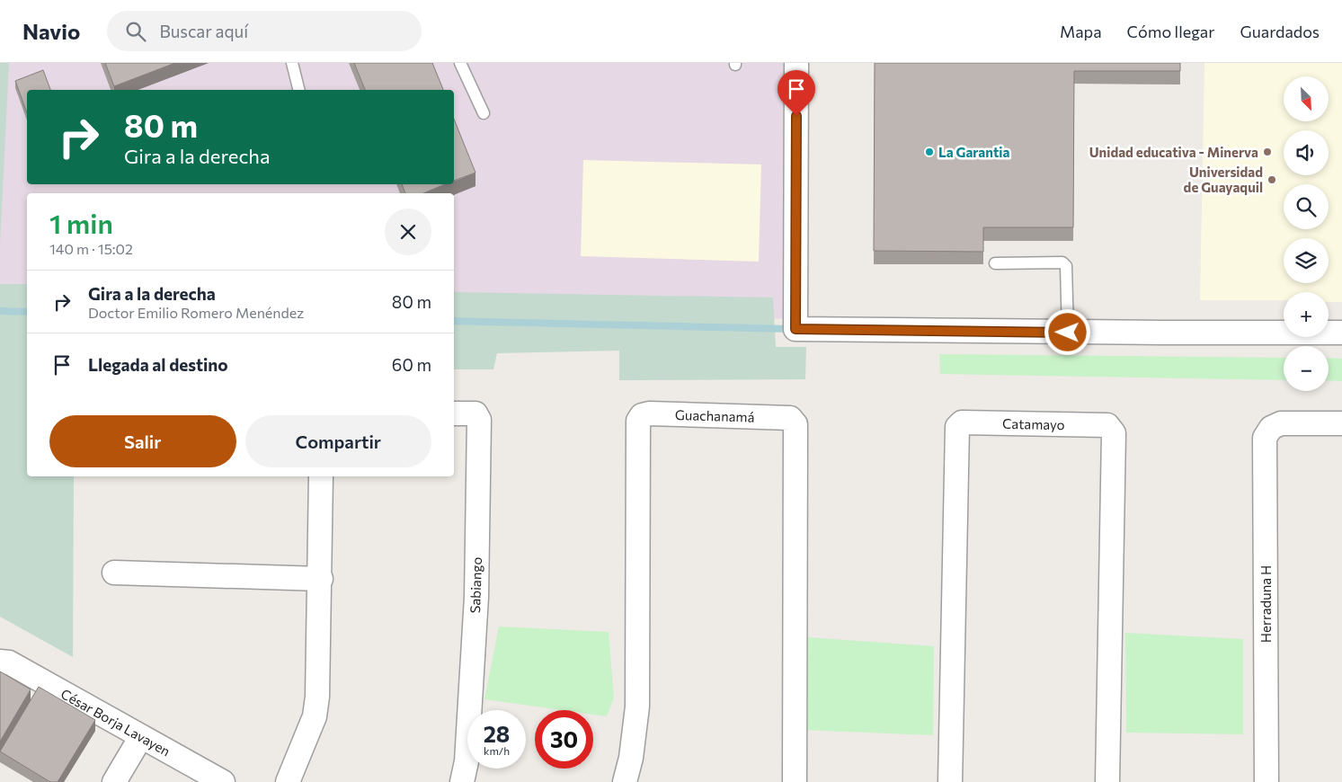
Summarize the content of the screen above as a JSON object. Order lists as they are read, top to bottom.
{
  "streets": {
    "street": [
      "Guachanamá",
      "Catamayo",
      "Sabiango",
      "Herraduna H",
      "César Borja Lavayen"
    ]
  },
  "places": ["La Garantia", "Unidad educativa - Minerva", "Universidad de Guayaquil"],
  "north": "bottom right",
  "page": {
    "header": "Navio",
    "search": "Buscar aquí",
    "nav": ["Mapa", "Cómo llegar", "Guardados"],
    "map_buttons": ["+", "−"],
    "turn": ["80 m", "Gira a la derecha"],
    "heading": ["1 min", "140 m · 15:02"],
    "list": [
      {
        "name": "Gira a la derecha",
        "note": "Doctor Emilio Romero Menéndez",
        "value": "80 m"
      },
      {
        "name": "Llegada al destino",
        "value": "60 m"
      }
    ],
    "buttons": ["Salir", "Compartir"],
    "speed": "28 km/h",
    "limit": "30"
  }
}
